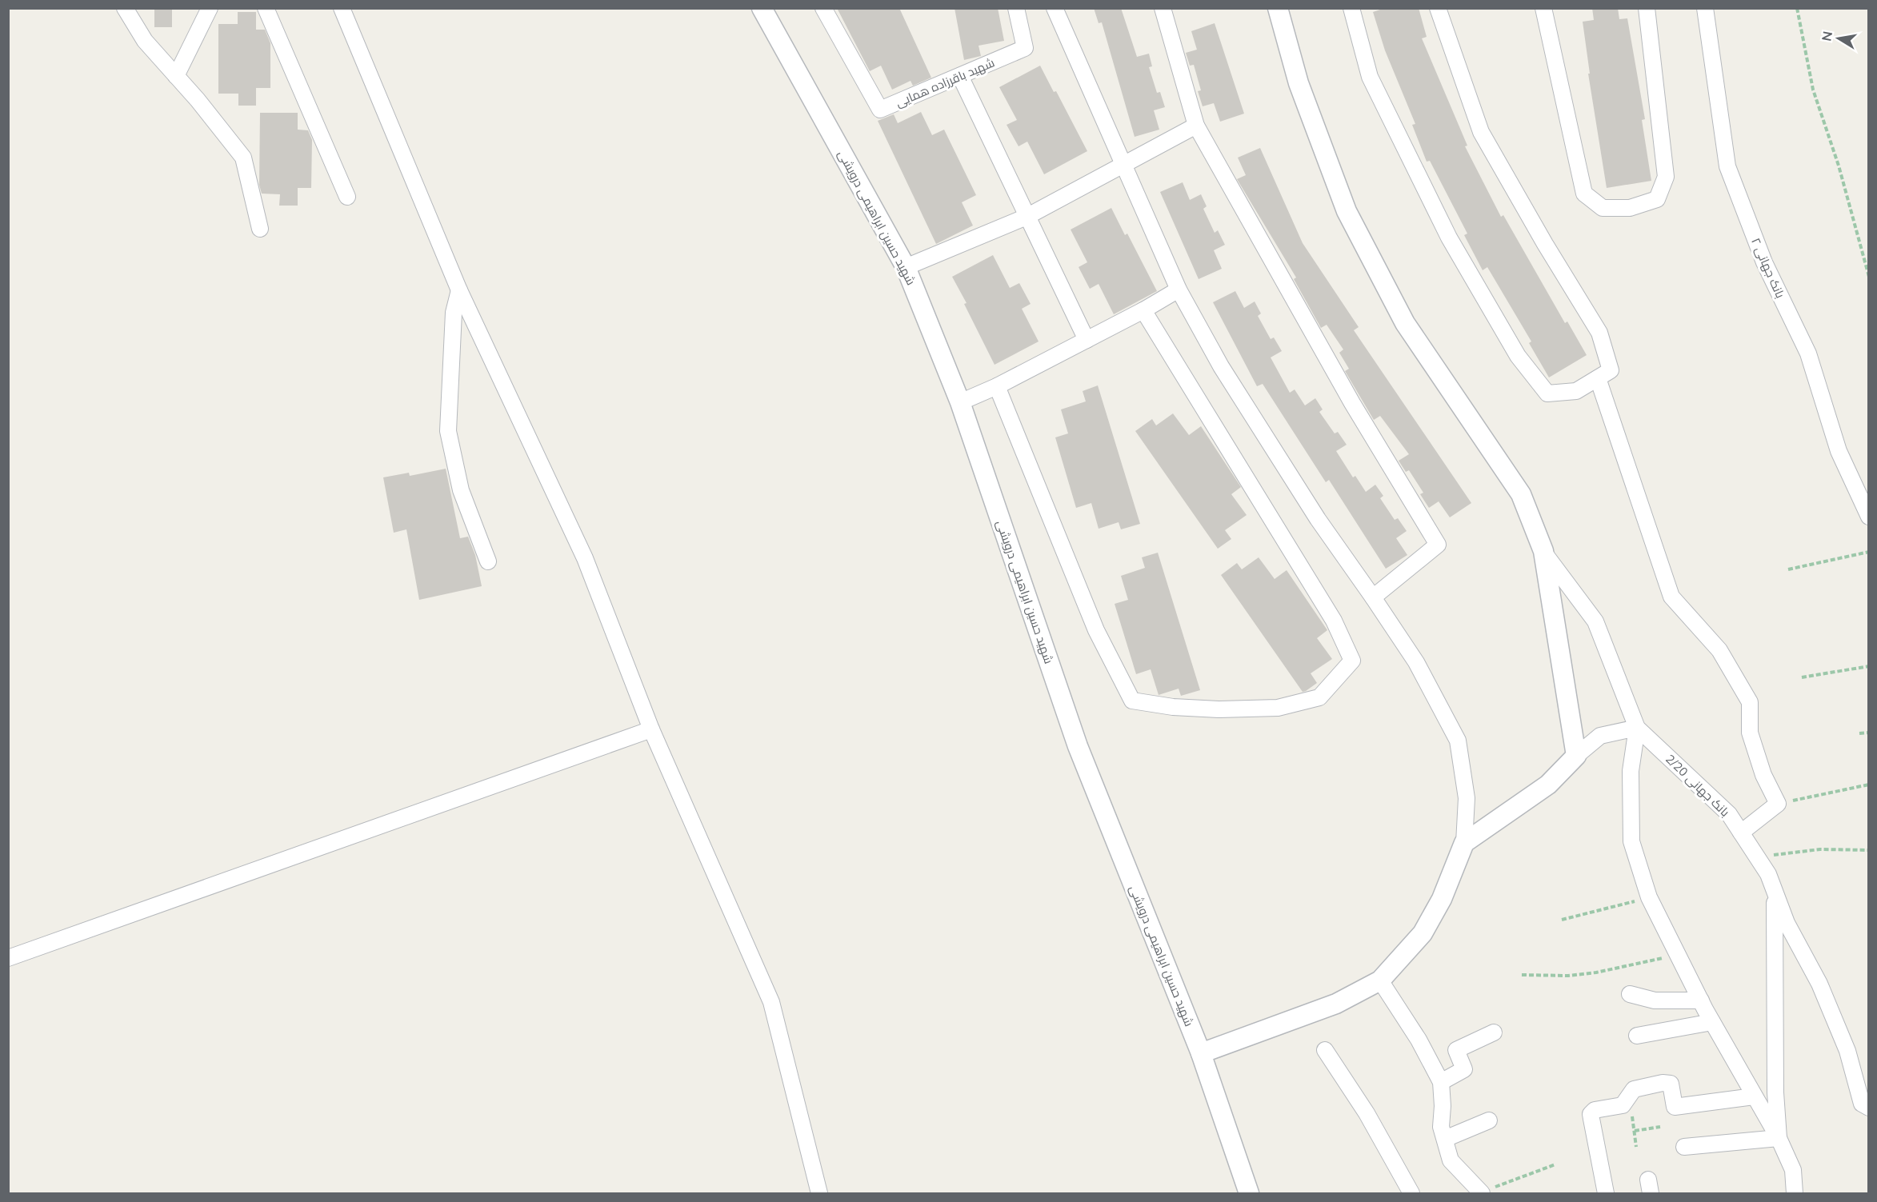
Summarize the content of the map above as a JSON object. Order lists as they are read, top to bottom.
{
  "streets": {
    "street": [
      "شهید باقرزاده همایی",
      "شهید حسین ابراهیمی درویشی",
      "بانک جهانی ۲",
      "بانک جهانی 2/20"
    ]
  },
  "north": "left"
}
